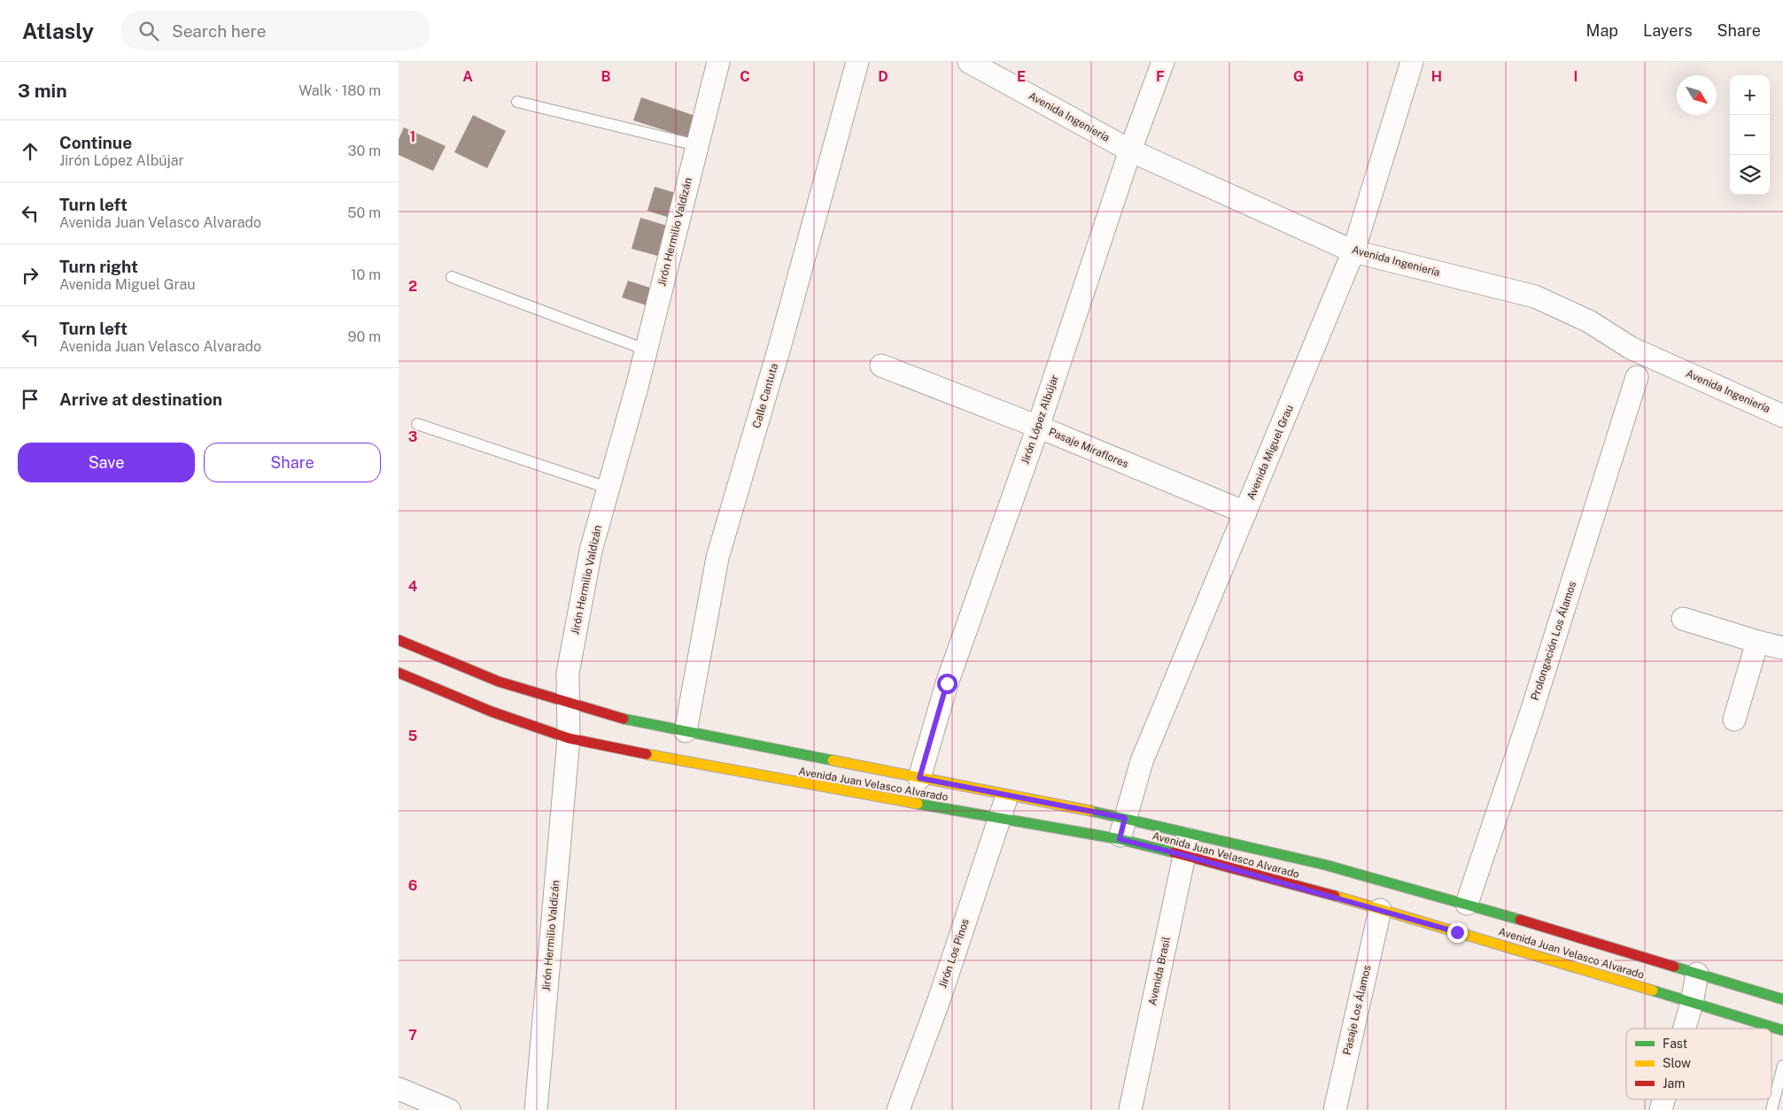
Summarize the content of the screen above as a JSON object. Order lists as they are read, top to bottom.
{
  "streets": {
    "street": [
      "Avenida Ingeniería",
      "Jirón Hermilio Valdizán",
      "Calle Cantuta",
      "Jirón López Albújar",
      "Pasaje Miraflores",
      "Avenida Miguel Grau",
      "Prolongación Los Álamos",
      "Avenida Juan Velasco Alvarado",
      "Jirón Los Pinos",
      "Avenida Brasil",
      "Pasaje Los Álamos"
    ]
  },
  "crossings": [
    ["Avenida Ingeniería", "Jirón López Albújar"],
    ["Avenida Ingeniería", "Avenida Miguel Grau"],
    ["Jirón Hermilio Valdizán", "Avenida Juan Velasco Alvarado"],
    ["Calle Cantuta", "Avenida Juan Velasco Alvarado"],
    ["Jirón López Albújar", "Pasaje Miraflores"],
    ["Jirón López Albújar", "Avenida Juan Velasco Alvarado"],
    ["Pasaje Miraflores", "Avenida Miguel Grau"],
    ["Avenida Miguel Grau", "Avenida Juan Velasco Alvarado"],
    ["Prolongación Los Álamos", "Avenida Juan Velasco Alvarado"],
    ["Avenida Juan Velasco Alvarado", "Jirón Los Pinos"],
    ["Avenida Juan Velasco Alvarado", "Avenida Brasil"],
    ["Avenida Juan Velasco Alvarado", "Pasaje Los Álamos"]
  ],
  "legend": ["Fast", "Slow", "Jam"],
  "north": "bottom right",
  "page": {
    "header": "Atlasly",
    "search": "Search here",
    "nav": ["Map", "Layers", "Share"],
    "heading": ["3 min", "Walk · 180 m"],
    "map_buttons": ["+", "−"],
    "list": [
      ["Continue", "Jirón López Albújar", "30 m"],
      ["Turn left", "Avenida Juan Velasco Alvarado", "50 m"],
      ["Turn right", "Avenida Miguel Grau", "10 m"],
      ["Turn left", "Avenida Juan Velasco Alvarado", "90 m"],
      "Arrive at destination"
    ],
    "buttons": ["Save", "Share"]
  },
  "grid": {
    "columns": [
      "A",
      "B",
      "C",
      "D",
      "E",
      "F",
      "G",
      "H",
      "I"
    ],
    "rows": [
      "1",
      "2",
      "3",
      "4",
      "5",
      "6",
      "7"
    ]
  }
}
